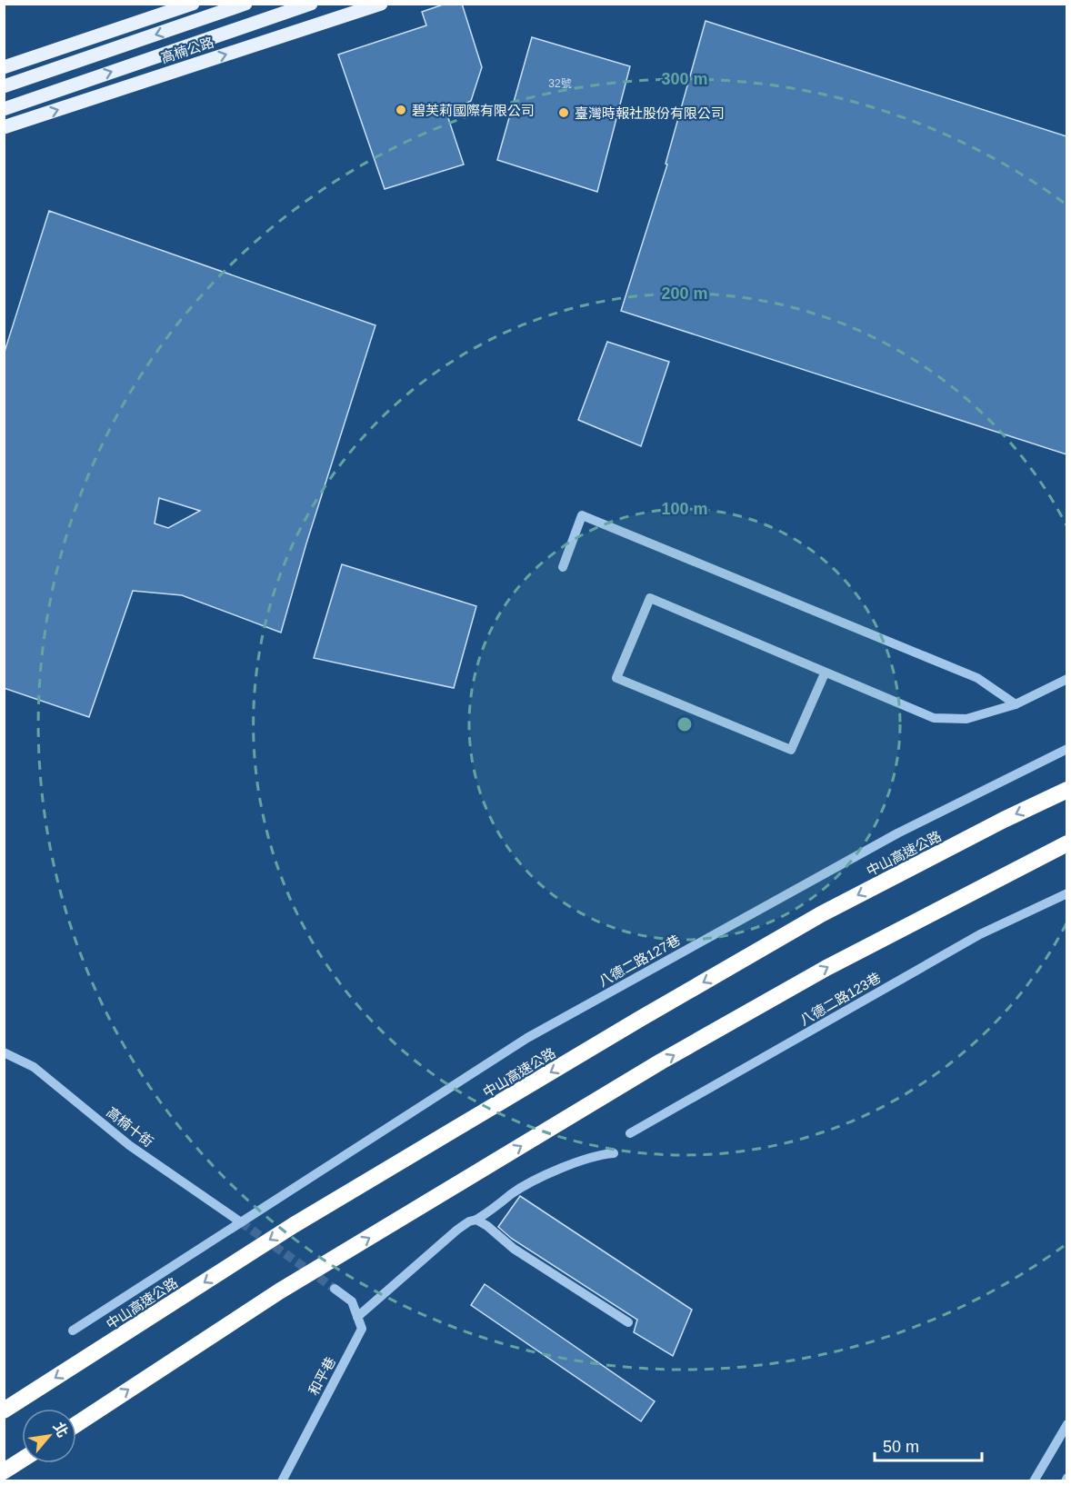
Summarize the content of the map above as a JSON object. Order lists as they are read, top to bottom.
{
  "streets": {
    "highway": ["中山高速公路"],
    "main road": ["高楠公路"],
    "street": [
      "八德二路127巷",
      "八德二路123巷",
      "高楠十街",
      "和平巷"
    ]
  },
  "crossings": [
    ["八德二路127巷", "高楠十街"]
  ],
  "places": ["碧芙莉國際有限公司", "臺灣時報社股份有限公司"],
  "house_numbers": ["32號"],
  "scale_bar": "50 m",
  "north": "top right",
  "rings": ["300 m", "200 m", "100 m"]
}
